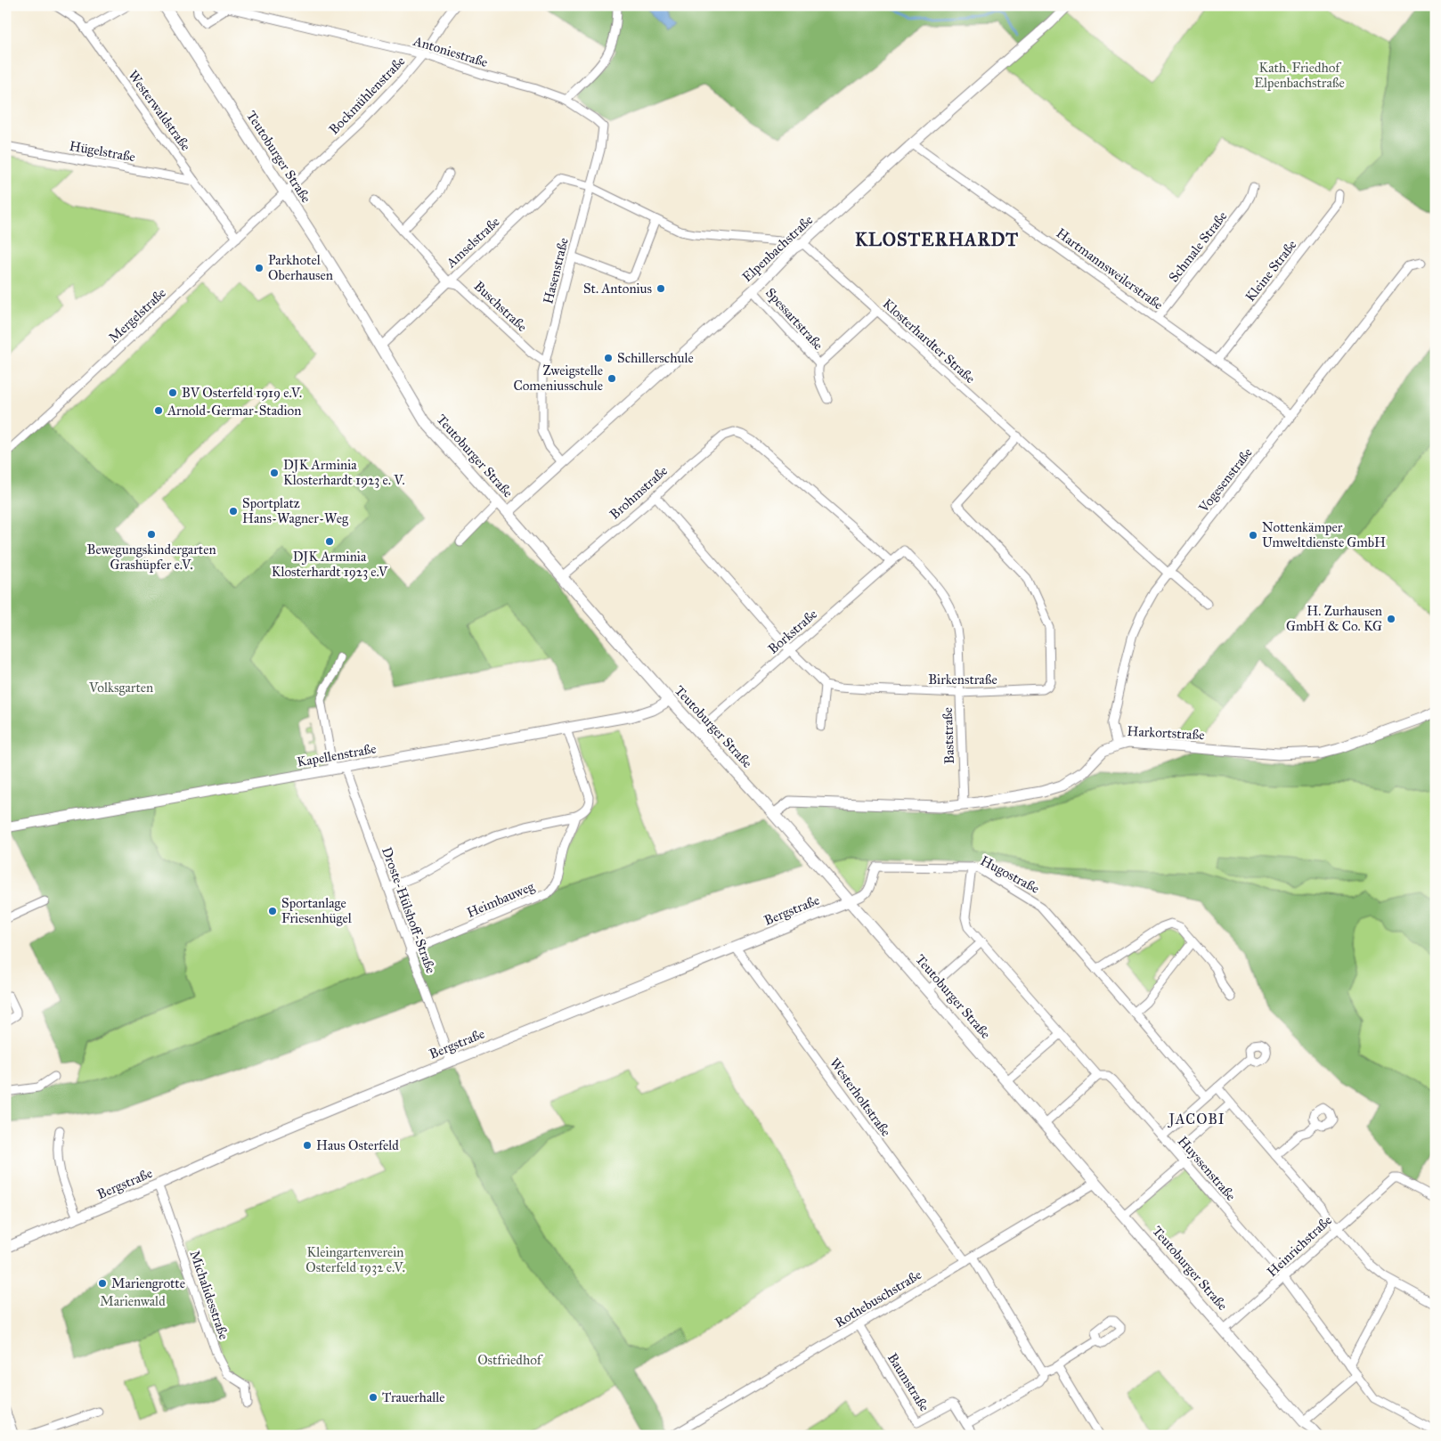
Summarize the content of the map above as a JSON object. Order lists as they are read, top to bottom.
{
  "streets": {
    "main road": ["Teutoburger Straße"],
    "street": [
      "Antoniestraße",
      "Bockmühlenstraße",
      "Westerwaldstraße",
      "Hügelstraße",
      "Amselstraße",
      "Schmale Straße",
      "Elpenbachstraße",
      "Hartmannsweilerstraße",
      "Hasenstraße",
      "Kleine Straße",
      "Buschstraße",
      "Mergelstraße",
      "Spessartstraße",
      "Klosterhardter Straße",
      "Vogesenstraße",
      "Brohmstraße",
      "Borkstraße",
      "Birkenstraße",
      "Harkortstraße",
      "Baststraße",
      "Kapellenstraße",
      "Hugostraße",
      "Heimbauweg",
      "Droste-Hülshoff-Straße",
      "Bergstraße",
      "Westerholtstraße",
      "Huyssenstraße",
      "Heinrichstraße",
      "Michalidesstraße",
      "Rothebuschstraße",
      "Baumstraße"
    ]
  },
  "crossings": [
    ["Antoniestraße", "Bockmühlenstraße"],
    ["Antoniestraße", "Hasenstraße"],
    ["Bockmühlenstraße", "Teutoburger Straße"],
    ["Bockmühlenstraße", "Mergelstraße"],
    ["Westerwaldstraße", "Hügelstraße"],
    ["Westerwaldstraße", "Mergelstraße"],
    ["Teutoburger Straße", "Amselstraße"],
    ["Teutoburger Straße", "Elpenbachstraße"],
    ["Teutoburger Straße", "Mergelstraße"],
    ["Teutoburger Straße", "Brohmstraße"],
    ["Teutoburger Straße", "Borkstraße"],
    ["Teutoburger Straße", "Harkortstraße"],
    ["Teutoburger Straße", "Kapellenstraße"],
    ["Teutoburger Straße", "Hugostraße"],
    ["Teutoburger Straße", "Bergstraße"],
    ["Teutoburger Straße", "Heinrichstraße"],
    ["Teutoburger Straße", "Rothebuschstraße"],
    ["Amselstraße", "Hasenstraße"],
    ["Amselstraße", "Buschstraße"],
    ["Schmale Straße", "Hartmannsweilerstraße"],
    ["Elpenbachstraße", "Hartmannsweilerstraße"],
    ["Elpenbachstraße", "Hasenstraße"],
    ["Elpenbachstraße", "Spessartstraße"],
    ["Elpenbachstraße", "Klosterhardter Straße"],
    ["Hartmannsweilerstraße", "Kleine Straße"],
    ["Hartmannsweilerstraße", "Vogesenstraße"],
    ["Hasenstraße", "Buschstraße"],
    ["Spessartstraße", "Klosterhardter Straße"],
    ["Klosterhardter Straße", "Vogesenstraße"],
    ["Klosterhardter Straße", "Birkenstraße"],
    ["Vogesenstraße", "Harkortstraße"],
    ["Brohmstraße", "Borkstraße"],
    ["Borkstraße", "Baststraße"],
    ["Birkenstraße", "Baststraße"],
    ["Harkortstraße", "Baststraße"],
    ["Kapellenstraße", "Heimbauweg"],
    ["Kapellenstraße", "Droste-Hülshoff-Straße"],
    ["Hugostraße", "Bergstraße"],
    ["Hugostraße", "Huyssenstraße"],
    ["Heimbauweg", "Droste-Hülshoff-Straße"],
    ["Droste-Hülshoff-Straße", "Bergstraße"],
    ["Bergstraße", "Westerholtstraße"],
    ["Bergstraße", "Michalidesstraße"],
    ["Westerholtstraße", "Rothebuschstraße"],
    ["Huyssenstraße", "Heinrichstraße"],
    ["Rothebuschstraße", "Baumstraße"]
  ],
  "districts": ["KLOSTERHARDT", "JACOBI"],
  "parks": [
    "Kath. Friedhof Elpenbachstraße",
    "Volksgarten",
    "Kleingartenverein Osterfeld 1932 e.V.",
    "Marienwald",
    "Ostfriedhof"
  ],
  "places": [
    "Parkhotel Oberhausen",
    "St. Antonius",
    "Schillerschule",
    "Zweigstelle Comeniusschule",
    "BV Osterfeld 1919 e.V.",
    "Arnold-Germar-Stadion",
    "DJK Arminia Klosterhardt 1923 e. V.",
    "Sportplatz Hans-Wagner-Weg",
    "Bewegungskindergarten Grashüpfer e.V.",
    "Nottenkämper Umweltdienste GmbH",
    "DJK Arminia Klosterhardt 1923 e.V",
    "H. Zurhausen GmbH & Co. KG",
    "Sportanlage Friesenhügel",
    "Haus Osterfeld",
    "Mariengrotte",
    "Trauerhalle"
  ]
}
